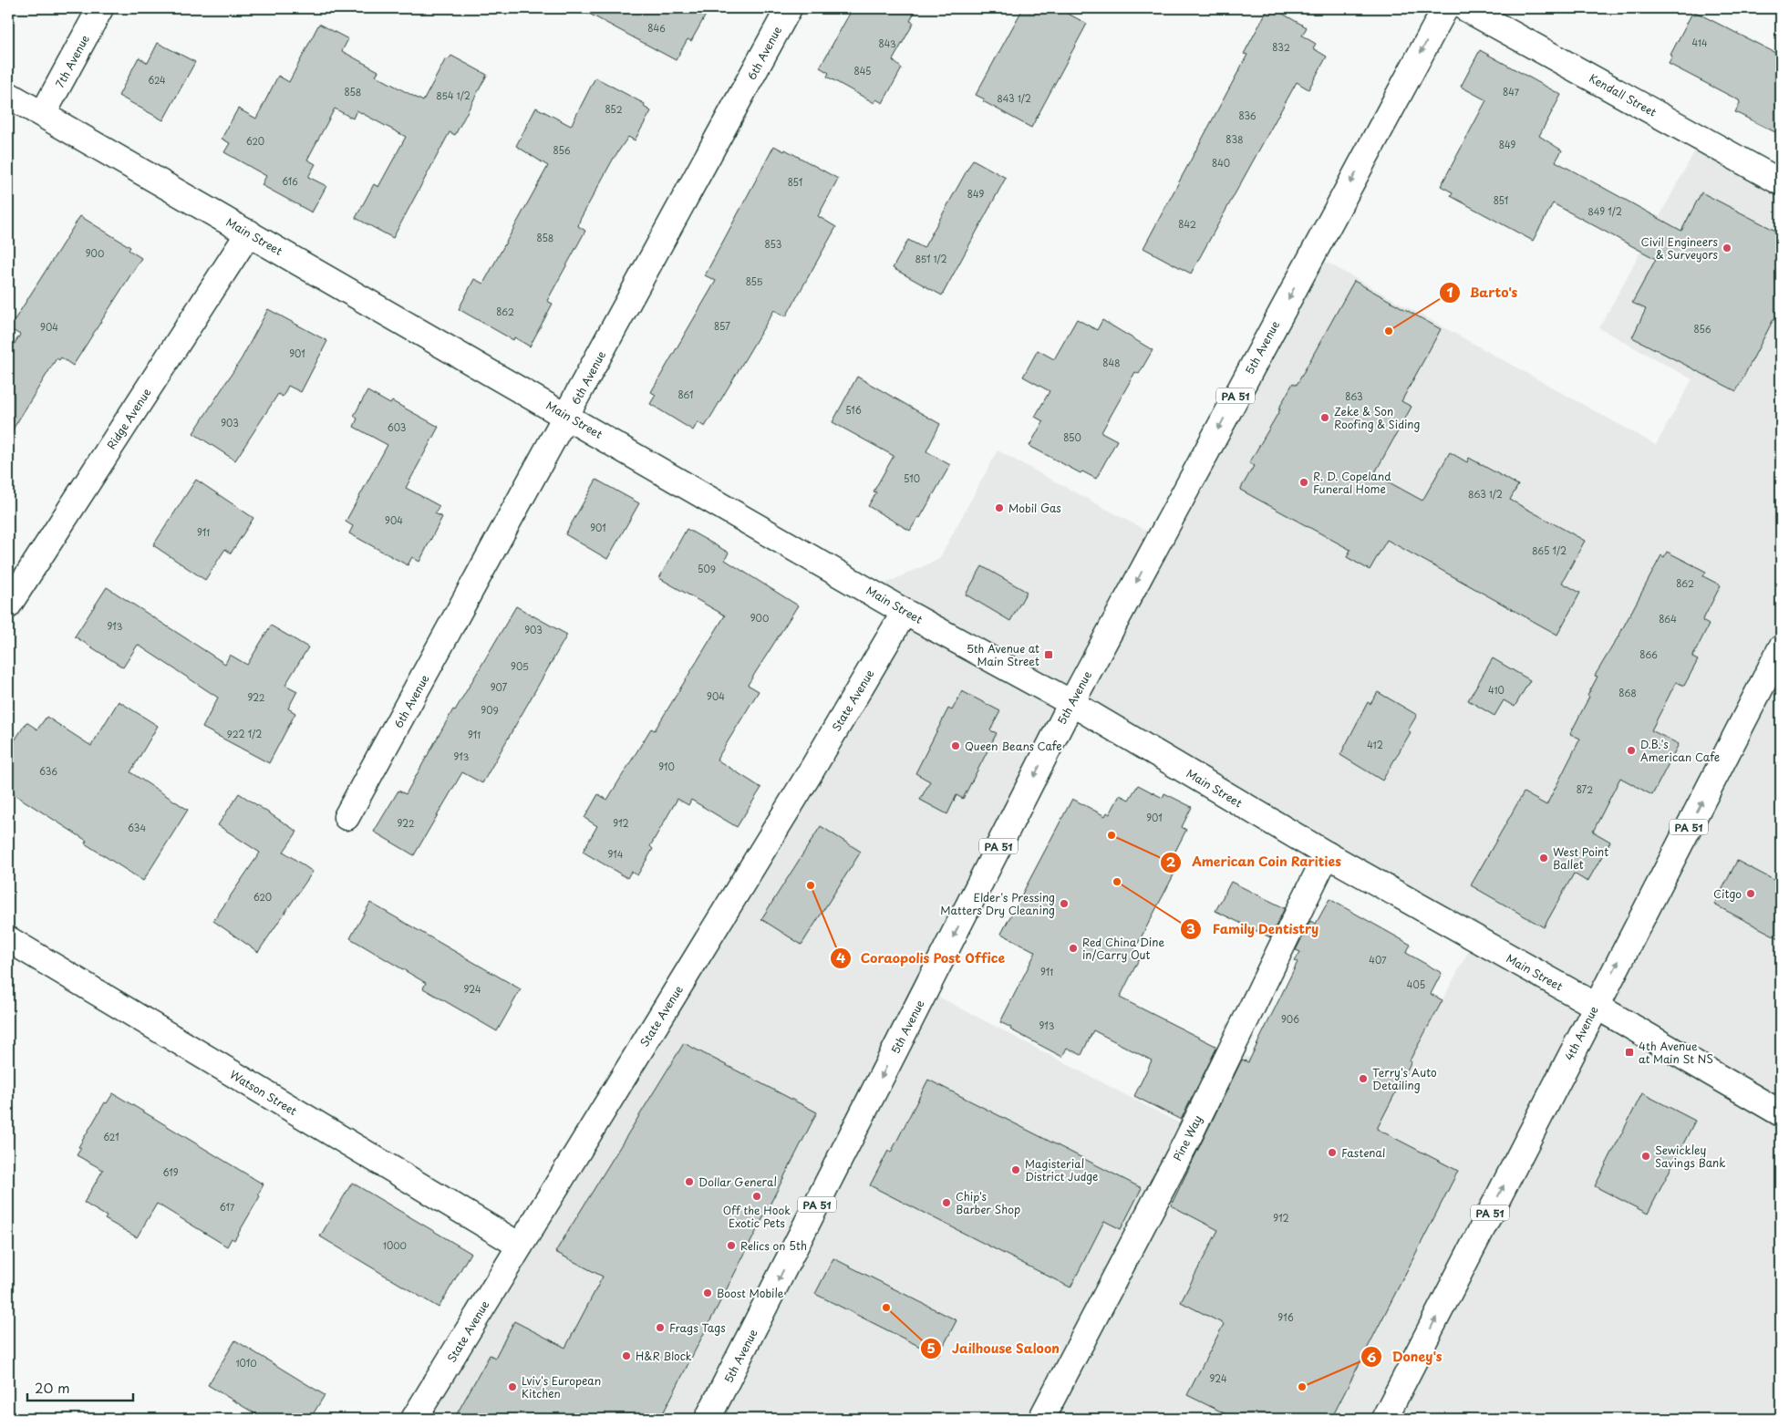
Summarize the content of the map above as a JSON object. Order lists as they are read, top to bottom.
{
  "streets": {
    "street": [
      "6th Avenue",
      "7th Avenue",
      "Kendall Street",
      "Main Street",
      "5th Avenue",
      "PA 51",
      "Ridge Avenue",
      "State Avenue",
      "4th Avenue",
      "Watson Street",
      "Pine Way"
    ]
  },
  "crossings": [
    ["6th Avenue", "Main Street"],
    ["7th Avenue", "Main Street"],
    ["Main Street", "5th Avenue"],
    ["Main Street", "Ridge Avenue"],
    ["Main Street", "State Avenue"],
    ["Main Street", "4th Avenue"],
    ["Main Street", "Pine Way"],
    ["State Avenue", "Watson Street"]
  ],
  "one_way": ["5th Avenue", "4th Avenue"],
  "places": {
    "other": [
      "Civil Engineers & Surveyors",
      "Barto's",
      "Zeke & Son Roofing & Siding",
      "R. D. Copeland Funeral Home",
      "Mobil Gas",
      "Queen Beans Cafe",
      "D.B.'s American Cafe",
      "American Coin Rarities",
      "West Point Ballet",
      "Family Dentistry",
      "Coraopolis Post Office",
      "Citgo",
      "Elder's Pressing Matters Dry Cleaning",
      "Red China Dine in/Carry Out",
      "Terry's Auto Detailing",
      "Fastenal",
      "Sewickley Savings Bank",
      "Magisterial District Judge",
      "Dollar General",
      "Off the Hook Exotic Pets",
      "Chip's Barber Shop",
      "Relics on 5th",
      "Boost Mobile",
      "Jailhouse Saloon",
      "Frags Tags",
      "H&R Block",
      "Lviv's European Kitchen",
      "Doney's"
    ],
    "transit": ["5th Avenue at Main Street", "4th Avenue at Main St NS"]
  },
  "house_numbers": [
    "846",
    "414",
    "843",
    "832",
    "845",
    "624",
    "858",
    "847",
    "854 1/2",
    "843 1/2",
    "852",
    "836",
    "838",
    "620",
    "849",
    "856",
    "840",
    "616",
    "851",
    "849",
    "851",
    "849 1/2",
    "842",
    "858",
    "853",
    "900",
    "851 1/2",
    "855",
    "862",
    "857",
    "904",
    "856",
    "901",
    "848",
    "861",
    "863",
    "516",
    "903",
    "603",
    "850",
    "510",
    "863 1/2",
    "904",
    "901",
    "911",
    "865 1/2",
    "509",
    "862",
    "900",
    "864",
    "913",
    "903",
    "866",
    "905",
    "907",
    "410",
    "868",
    "904",
    "922",
    "909",
    "922 1/2",
    "911",
    "412",
    "913",
    "910",
    "636",
    "872",
    "901",
    "922",
    "912",
    "634",
    "914",
    "620",
    "407",
    "911",
    "405",
    "924",
    "906",
    "913",
    "621",
    "619",
    "617",
    "912",
    "1000",
    "916",
    "1010",
    "924"
  ],
  "scale_bar": "20 m"
}
